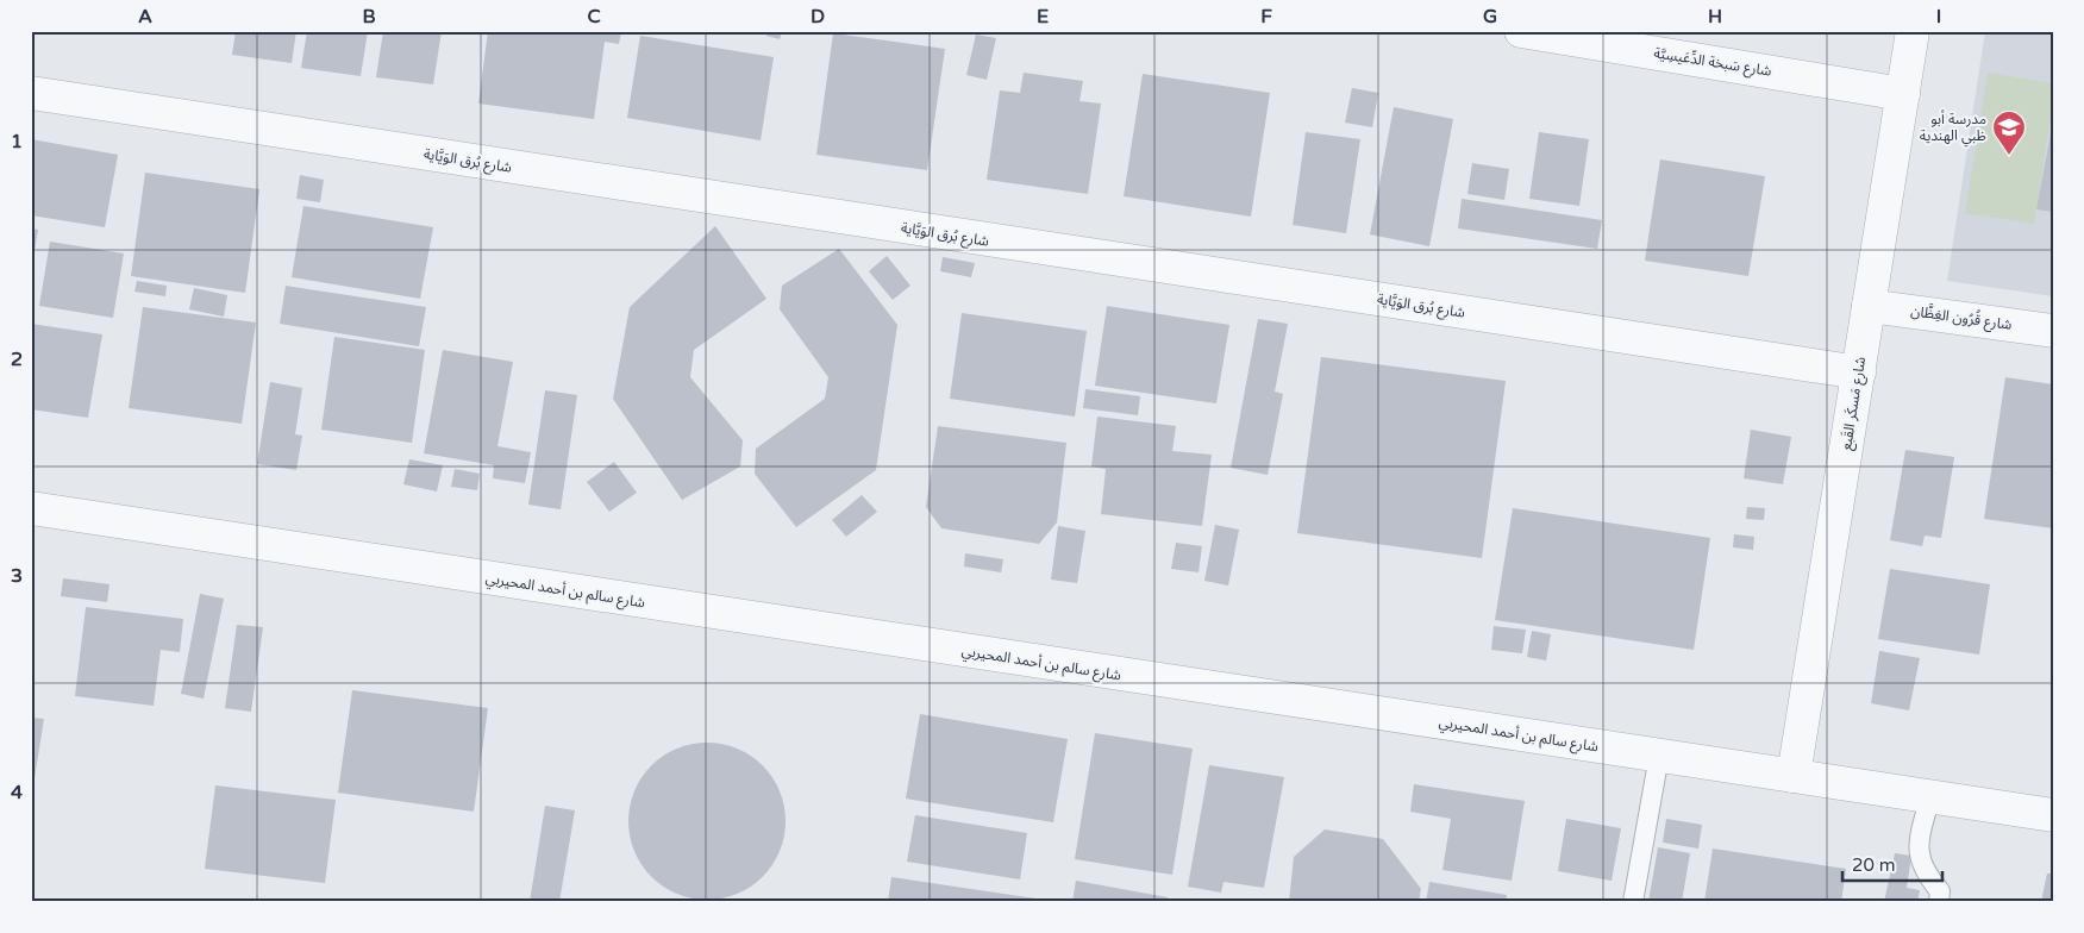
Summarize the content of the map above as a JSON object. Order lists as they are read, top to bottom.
{
  "streets": {
    "street": [
      "شارع سَبخة الدِّعَيسِيَّة",
      "شارع بُرق الوَيَّاية",
      "شارع قُرُون الغِظَّان",
      "شارع مَسكَر القَبع",
      "شارع سالم بن أحمد المحيربي"
    ]
  },
  "crossings": [
    ["شارع سَبخة الدِّعَيسِيَّة", "شارع مَسكَر القَبع"],
    ["شارع بُرق الوَيَّاية", "شارع مَسكَر القَبع"],
    ["شارع قُرُون الغِظَّان", "شارع مَسكَر القَبع"],
    ["شارع مَسكَر القَبع", "شارع سالم بن أحمد المحيربي"]
  ],
  "places": {
    "school or university": ["مدرسة أبو ظبي الهندية"]
  },
  "scale_bar": "20 m",
  "grid": {
    "columns": [
      "A",
      "B",
      "C",
      "D",
      "E",
      "F",
      "G",
      "H",
      "I"
    ],
    "rows": [
      "1",
      "2",
      "3",
      "4"
    ]
  }
}
